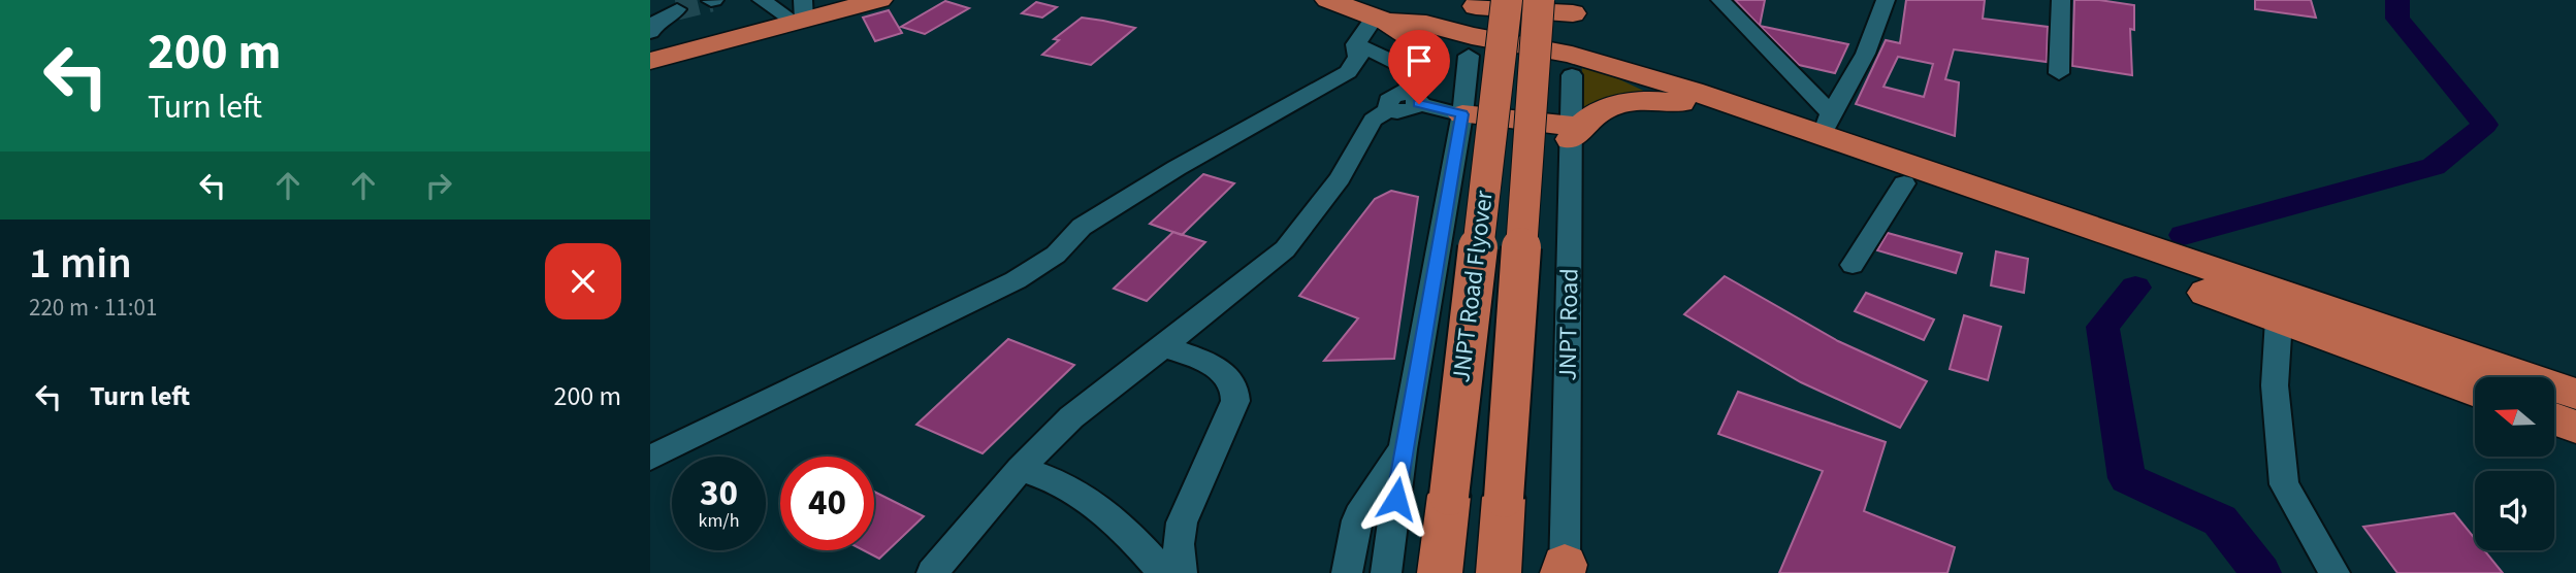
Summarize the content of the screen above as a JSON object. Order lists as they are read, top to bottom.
{
  "streets": {
    "highway": ["JNPT Road Flyover"],
    "street": ["JNPT Road"]
  },
  "north": "left",
  "page": {
    "turn": ["200 m", "Turn left"],
    "heading": ["1 min", "220 m · 11:01"],
    "list": [
      {
        "name": "Turn left",
        "value": "200 m"
      }
    ],
    "speed": "30 km/h",
    "limit": "40"
  }
}
